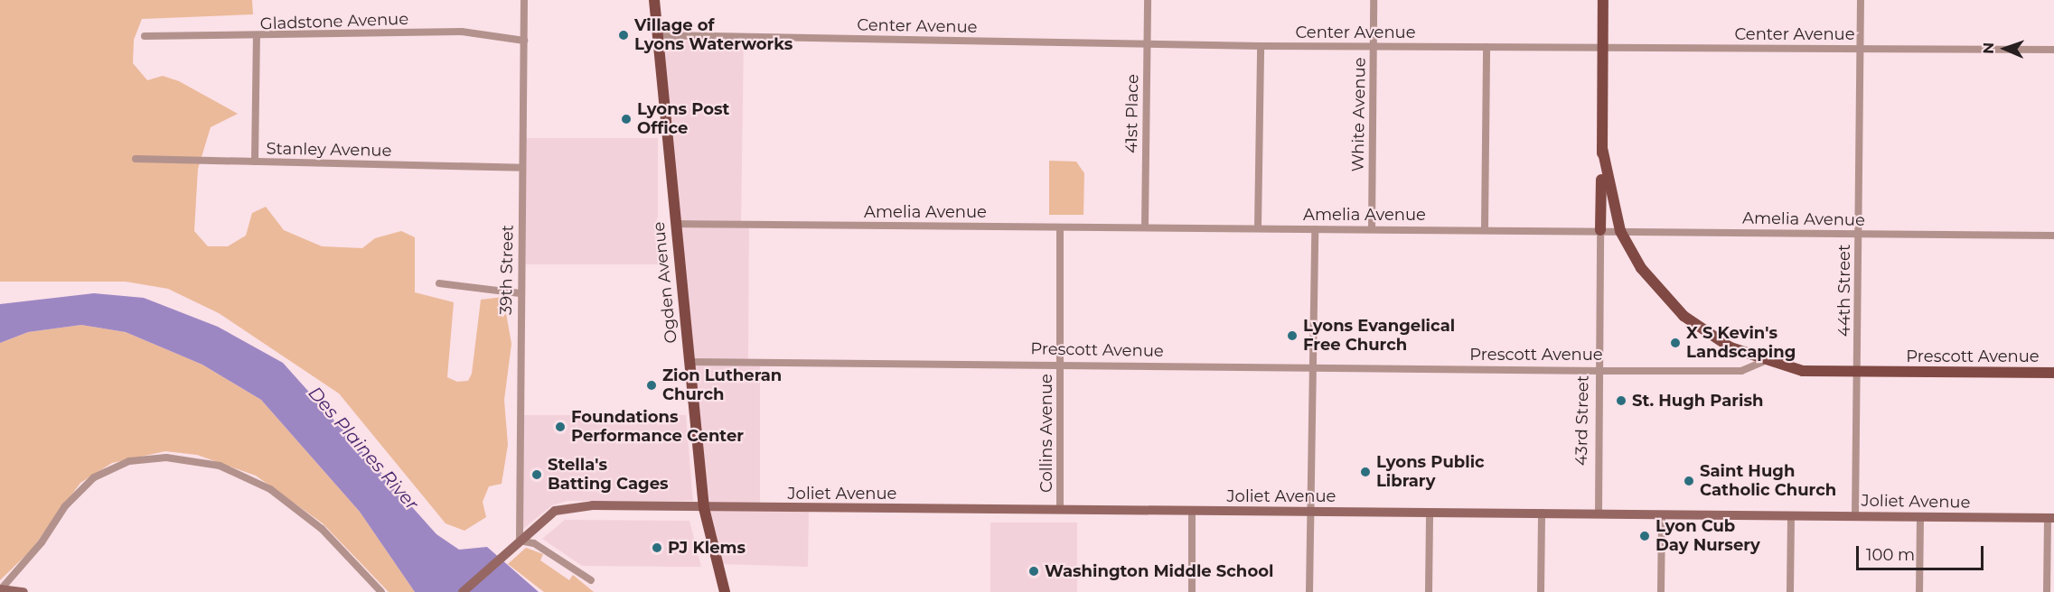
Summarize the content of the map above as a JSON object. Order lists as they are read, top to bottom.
{
  "streets": {
    "main road": ["Ogden Avenue", "Prescott Avenue"],
    "street": [
      "Gladstone Avenue",
      "Center Avenue",
      "41st Place",
      "White Avenue",
      "Stanley Avenue",
      "Amelia Avenue",
      "39th Street",
      "44th Street",
      "43rd Street",
      "Collins Avenue",
      "Joliet Avenue"
    ]
  },
  "crossings": [
    ["Gladstone Avenue", "39th Street"],
    ["Center Avenue", "41st Place"],
    ["Center Avenue", "White Avenue"],
    ["Center Avenue", "Ogden Avenue"],
    ["Center Avenue", "44th Street"],
    ["41st Place", "Amelia Avenue"],
    ["White Avenue", "Amelia Avenue"],
    ["Stanley Avenue", "39th Street"],
    ["Amelia Avenue", "Ogden Avenue"],
    ["Amelia Avenue", "44th Street"],
    ["Amelia Avenue", "43rd Street"],
    ["Amelia Avenue", "Collins Avenue"],
    ["39th Street", "Joliet Avenue"],
    ["Ogden Avenue", "Prescott Avenue"],
    ["Ogden Avenue", "Joliet Avenue"],
    ["44th Street", "Prescott Avenue"],
    ["44th Street", "Joliet Avenue"],
    ["Prescott Avenue", "43rd Street"],
    ["Prescott Avenue", "Collins Avenue"],
    ["43rd Street", "Joliet Avenue"],
    ["Collins Avenue", "Joliet Avenue"]
  ],
  "water": ["Des Plaines River"],
  "places": [
    "Village of Lyons Waterworks",
    "Lyons Post Office",
    "Lyons Evangelical Free Church",
    "X S Kevin's Landscaping",
    "Zion Lutheran Church",
    "St. Hugh Parish",
    "Foundations Performance Center",
    "Lyons Public Library",
    "Stella's Batting Cages",
    "Saint Hugh Catholic Church",
    "Lyon Cub Day Nursery",
    "PJ Klems",
    "Washington Middle School"
  ],
  "scale_bar": "100 m",
  "north": "left"
}
